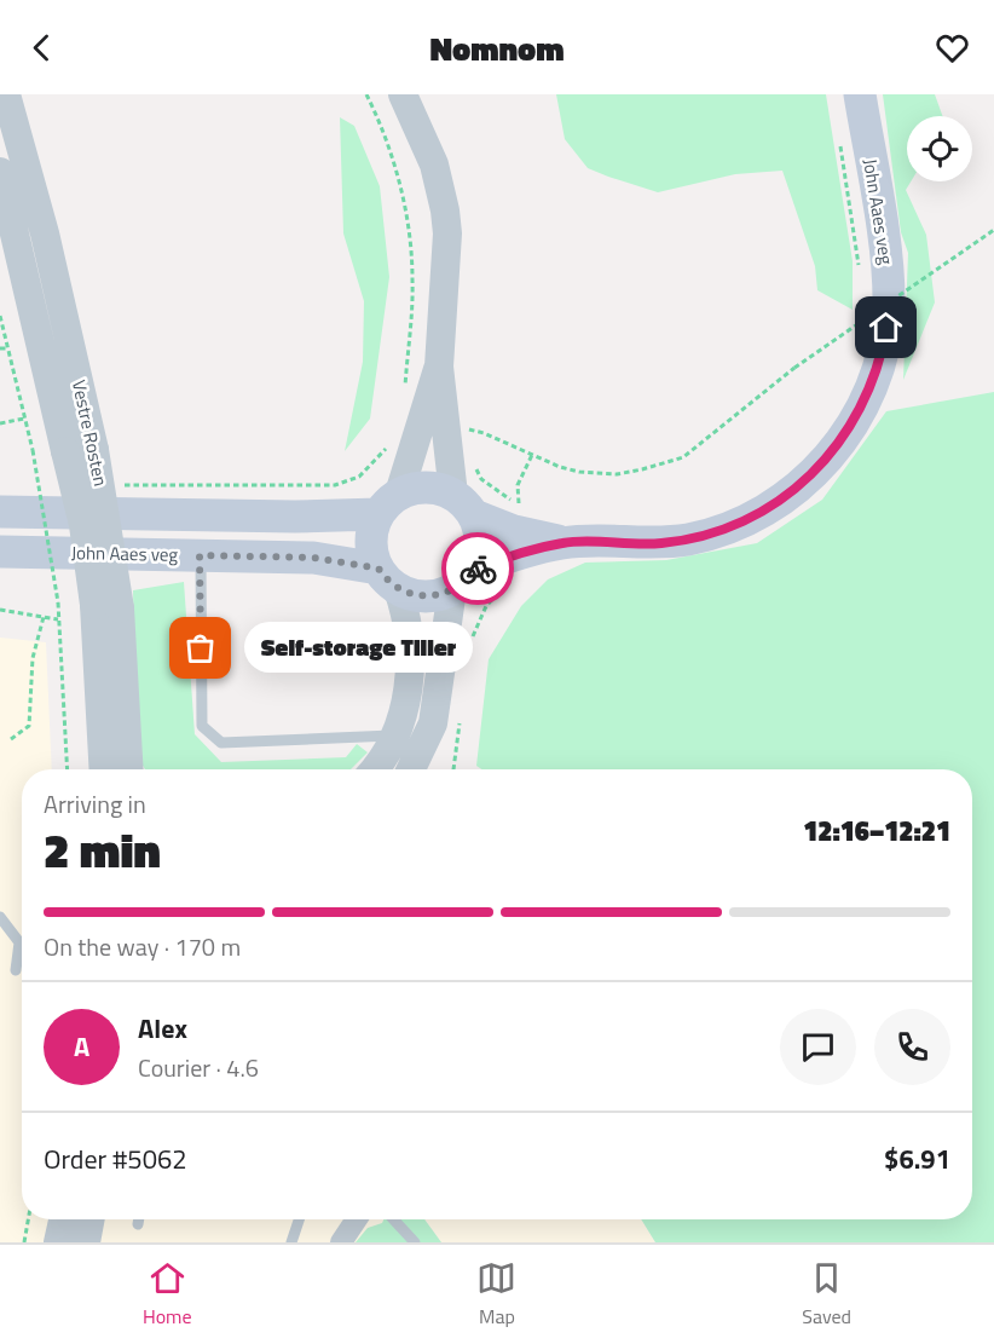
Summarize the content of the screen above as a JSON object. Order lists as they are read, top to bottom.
{
  "streets": {
    "main road": ["John Aaes veg"],
    "street": ["Vestre Rosten"]
  },
  "places": ["Self-storage Tiller"],
  "page": {
    "header": "Nomnom",
    "bubble": "Self-storage Tiller",
    "heading": ["2 min", "Arriving in", "12:16–12:21"],
    "panel": [
      "Alex",
      "Courier · 4.6",
      "Order #5062",
      "$6.91"
    ],
    "bar": "On the way · 170 m",
    "round": "A",
    "tabs": ["Home", "Map", "Saved"]
  }
}
